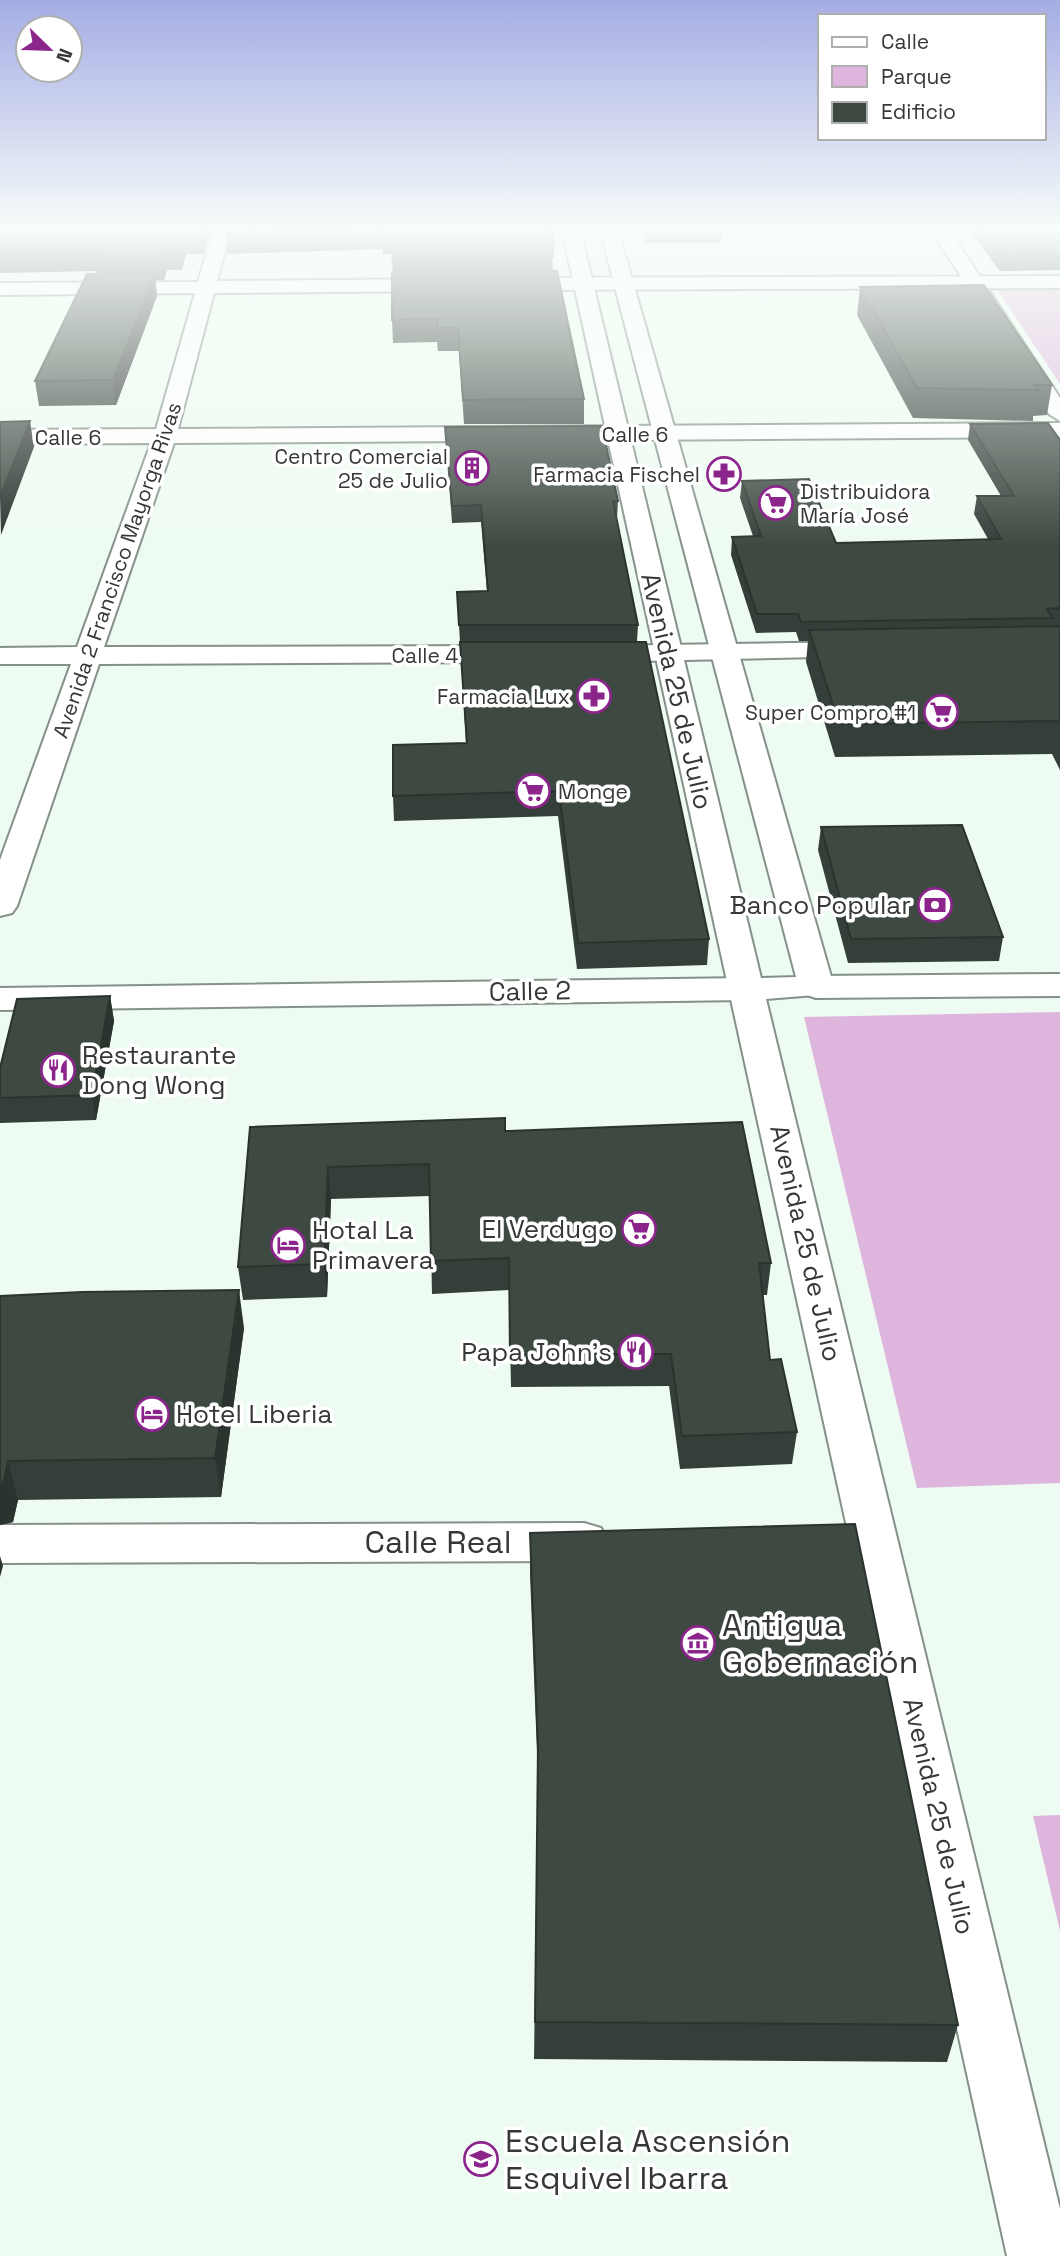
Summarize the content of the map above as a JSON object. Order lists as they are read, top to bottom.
{
  "streets": {
    "street": [
      "Calle 6",
      "Avenida 2 Francisco Mayorga Rivas",
      "Calle 4",
      "Avenida 25 de Julio",
      "Calle 2",
      "Calle Real"
    ]
  },
  "crossings": [
    ["Calle 6", "Avenida 2 Francisco Mayorga Rivas"],
    ["Calle 6", "Avenida 25 de Julio"],
    ["Avenida 2 Francisco Mayorga Rivas", "Calle 4"],
    ["Avenida 25 de Julio", "Calle 2"]
  ],
  "places": {
    "building": ["Centro Comercial 25 de Julio"],
    "pharmacy": ["Farmacia Fischel", "Farmacia Lux"],
    "supermarket": [
      "Distribuidora María José",
      "Super Compro #1",
      "Monge",
      "El Verdugo"
    ],
    "bank": ["Banco Popular"],
    "restaurant": ["Restaurante Dong Wong", "Papa John's"],
    "hotel": ["Hotal La Primavera", "Hotel Liberia"],
    "museum": ["Antigua Gobernación"],
    "school or university": ["Escuela Ascensión Esquivel Ibarra"]
  },
  "legend": ["Calle", "Parque", "Edificio"],
  "north": "bottom right"
}
